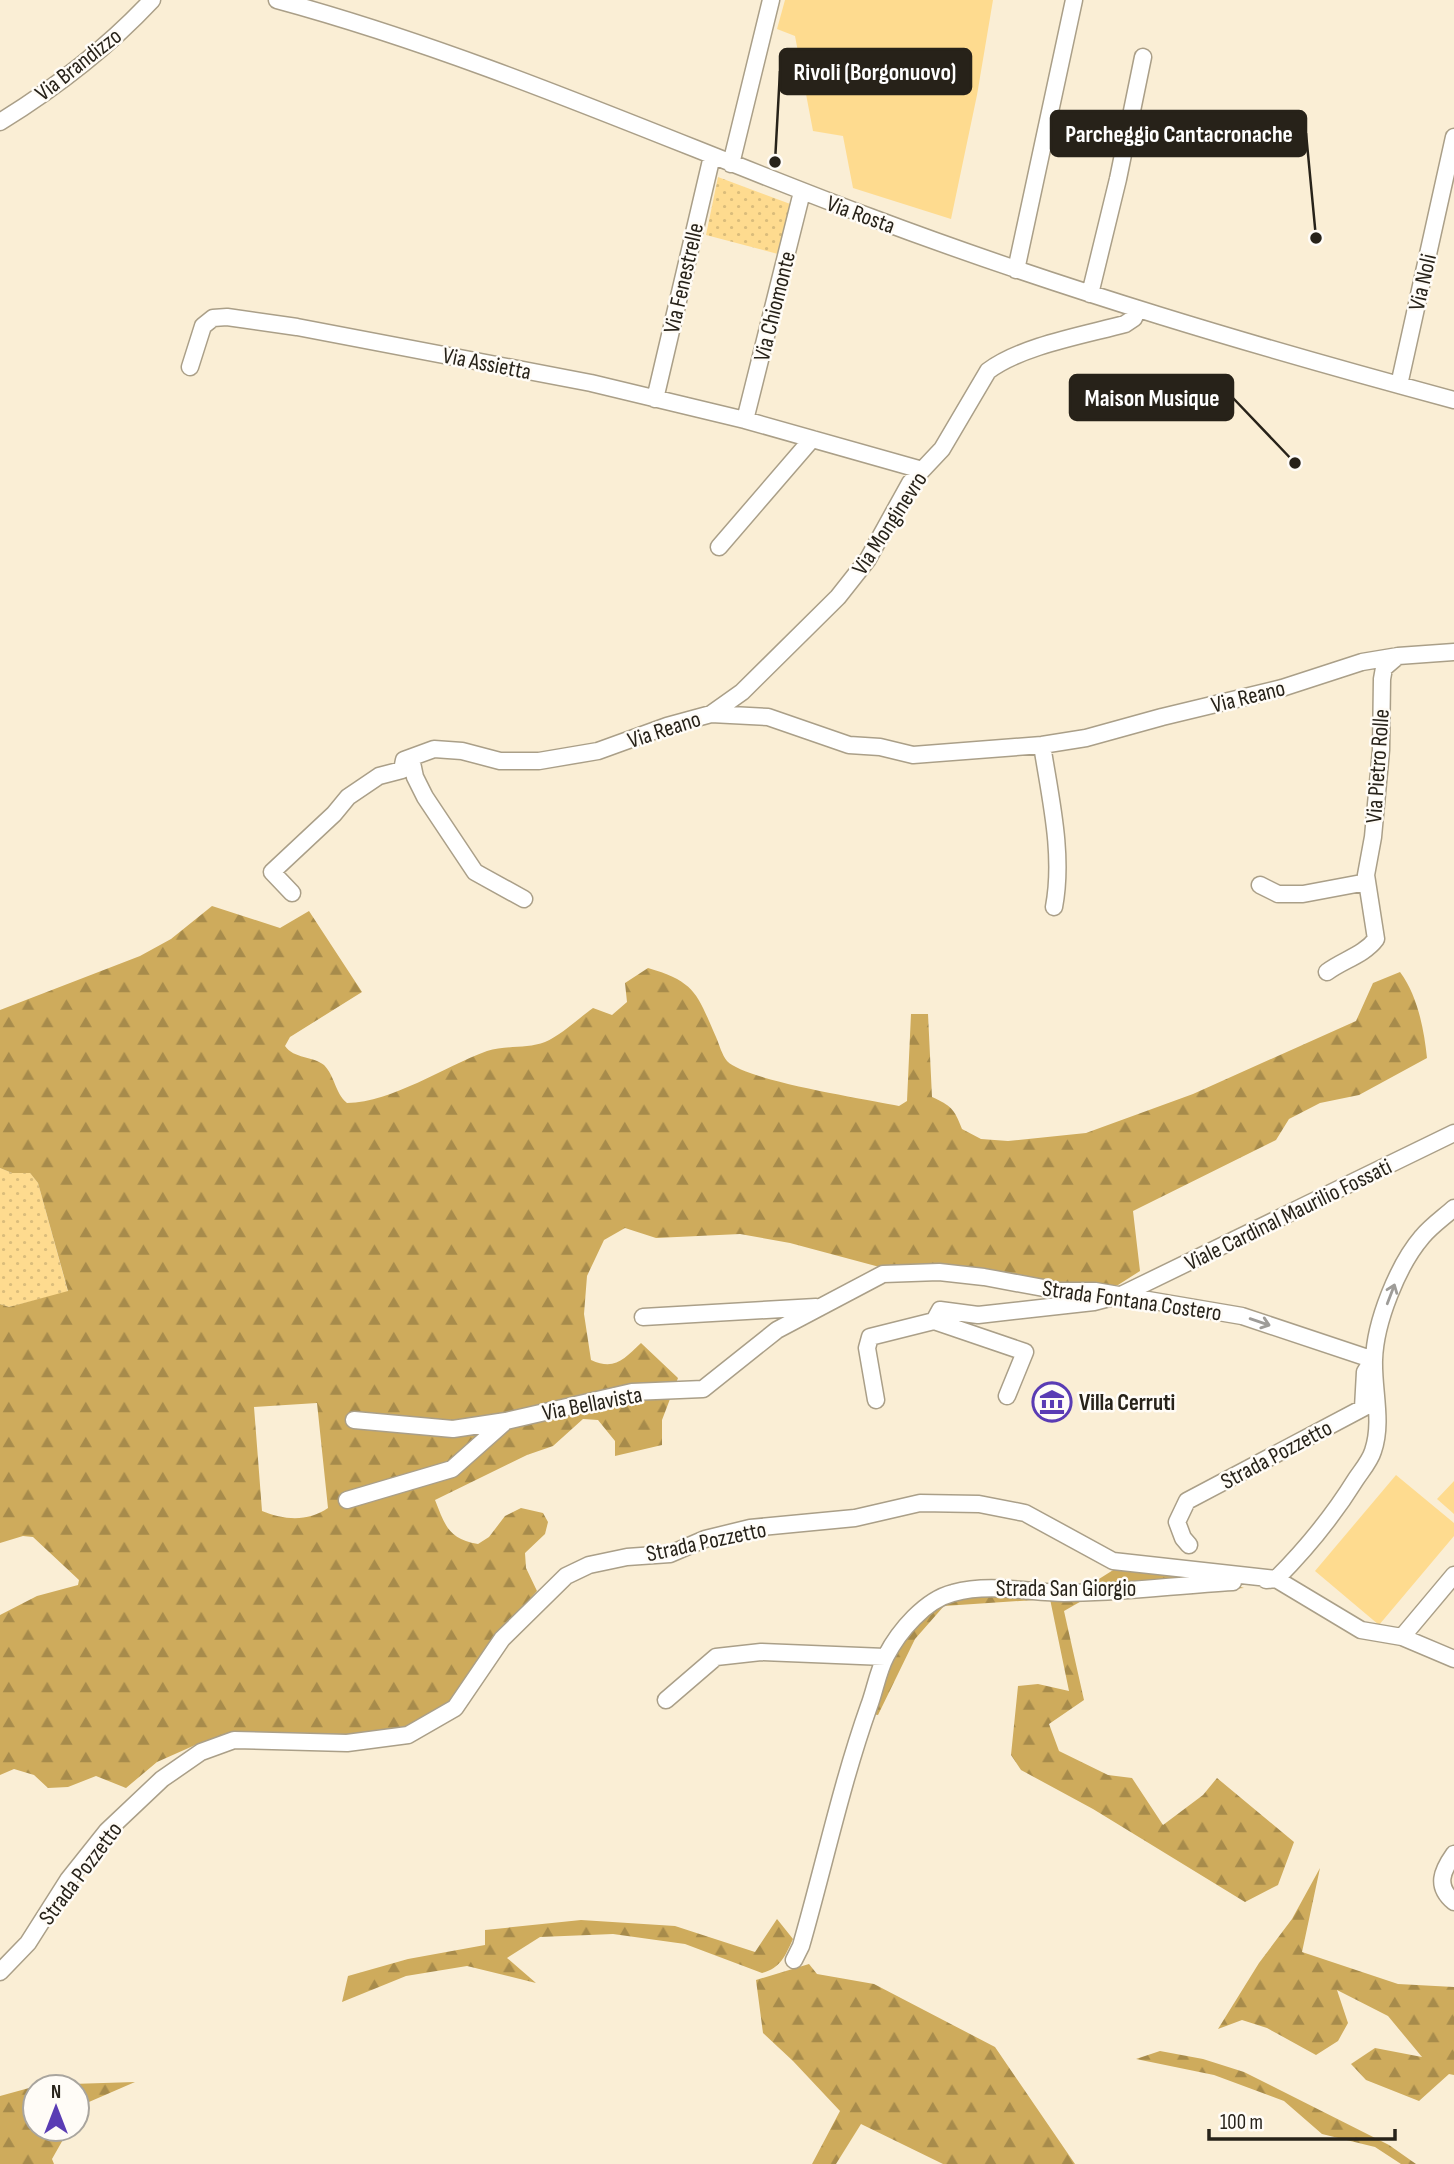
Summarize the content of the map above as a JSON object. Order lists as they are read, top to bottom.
{
  "streets": {
    "street": [
      "Via Brandizzo",
      "Via Rosta",
      "Via Fenestrelle",
      "Via Noli",
      "Via Chiomonte",
      "Via Assietta",
      "Via Monginevro",
      "Via Reano",
      "Via Pietro Rolle",
      "Viale Cardinal Maurilio Fossati",
      "Strada Fontana Costero",
      "Via Bellavista",
      "Strada Pozzetto",
      "Strada San Giorgio"
    ]
  },
  "crossings": [
    ["Via Rosta", "Via Fenestrelle"],
    ["Via Rosta", "Via Noli"],
    ["Via Rosta", "Via Chiomonte"],
    ["Via Rosta", "Via Monginevro"],
    ["Via Fenestrelle", "Via Assietta"],
    ["Via Chiomonte", "Via Assietta"],
    ["Via Assietta", "Via Monginevro"],
    ["Via Monginevro", "Via Reano"],
    ["Via Reano", "Via Pietro Rolle"],
    ["Viale Cardinal Maurilio Fossati", "Strada Fontana Costero"],
    ["Strada Fontana Costero", "Via Bellavista"],
    ["Strada Fontana Costero", "Strada Pozzetto"],
    ["Strada Pozzetto", "Strada San Giorgio"]
  ],
  "one_way": ["Strada Fontana Costero"],
  "places": {
    "other": ["Rivoli (Borgonuovo)", "Parcheggio Cantacronache", "Maison Musique"],
    "museum": ["Villa Cerruti"]
  },
  "scale_bar": "100 m",
  "north": "top"
}
